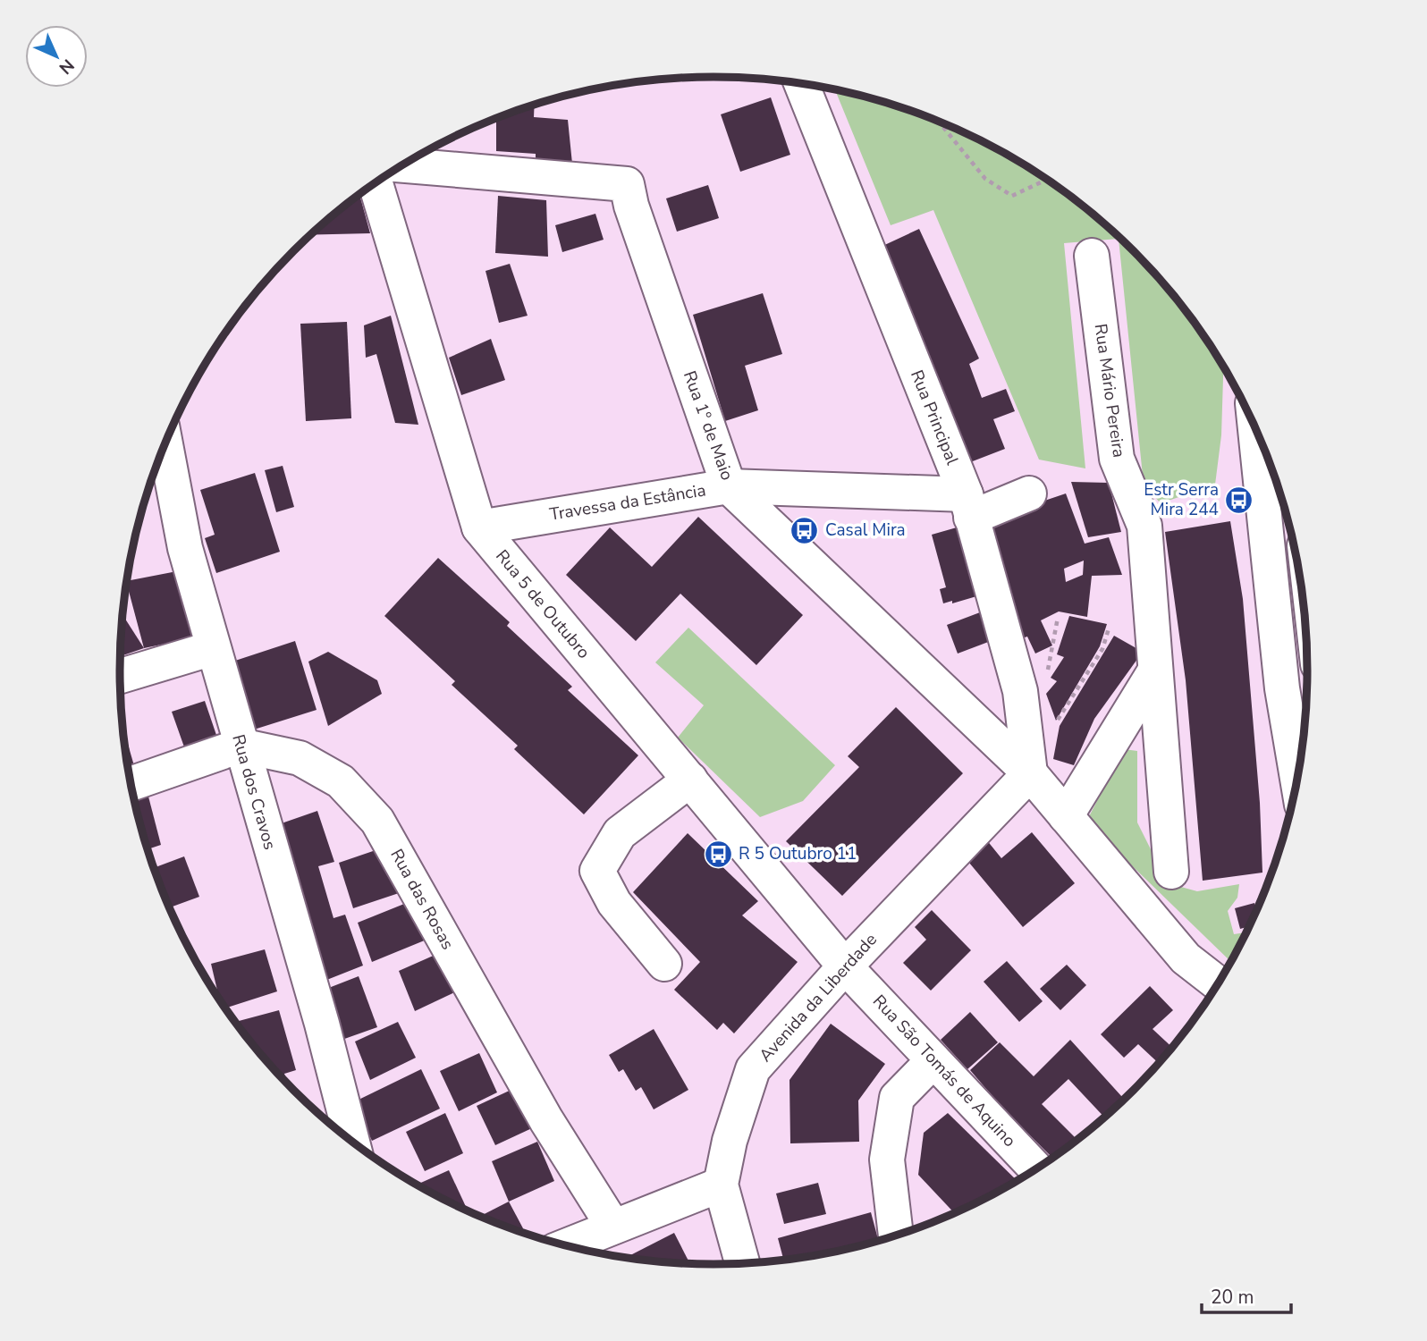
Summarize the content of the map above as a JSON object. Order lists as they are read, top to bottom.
{
  "streets": {
    "street": [
      "Rua Mário Pereira",
      "Rua Principal",
      "Rua 1º de Maio",
      "Travessa da Estância",
      "Rua 5 de Outubro",
      "Rua dos Cravos",
      "Rua das Rosas",
      "Avenida da Liberdade",
      "Rua São Tomás de Aquino"
    ]
  },
  "crossings": [
    ["Rua Principal", "Rua 1º de Maio"],
    ["Rua Principal", "Travessa da Estância"],
    ["Rua Principal", "Avenida da Liberdade"],
    ["Rua 1º de Maio", "Travessa da Estância"],
    ["Rua 1º de Maio", "Avenida da Liberdade"],
    ["Travessa da Estância", "Rua 5 de Outubro"],
    ["Rua 5 de Outubro", "Avenida da Liberdade"],
    ["Rua 5 de Outubro", "Rua São Tomás de Aquino"],
    ["Rua dos Cravos", "Rua das Rosas"],
    ["Avenida da Liberdade", "Rua São Tomás de Aquino"]
  ],
  "places": {
    "bus stop": ["Estr Serra Mira 244", "Casal Mira", "R 5 Outubro 11"]
  },
  "scale_bar": "20 m",
  "north": "bottom right"
}
